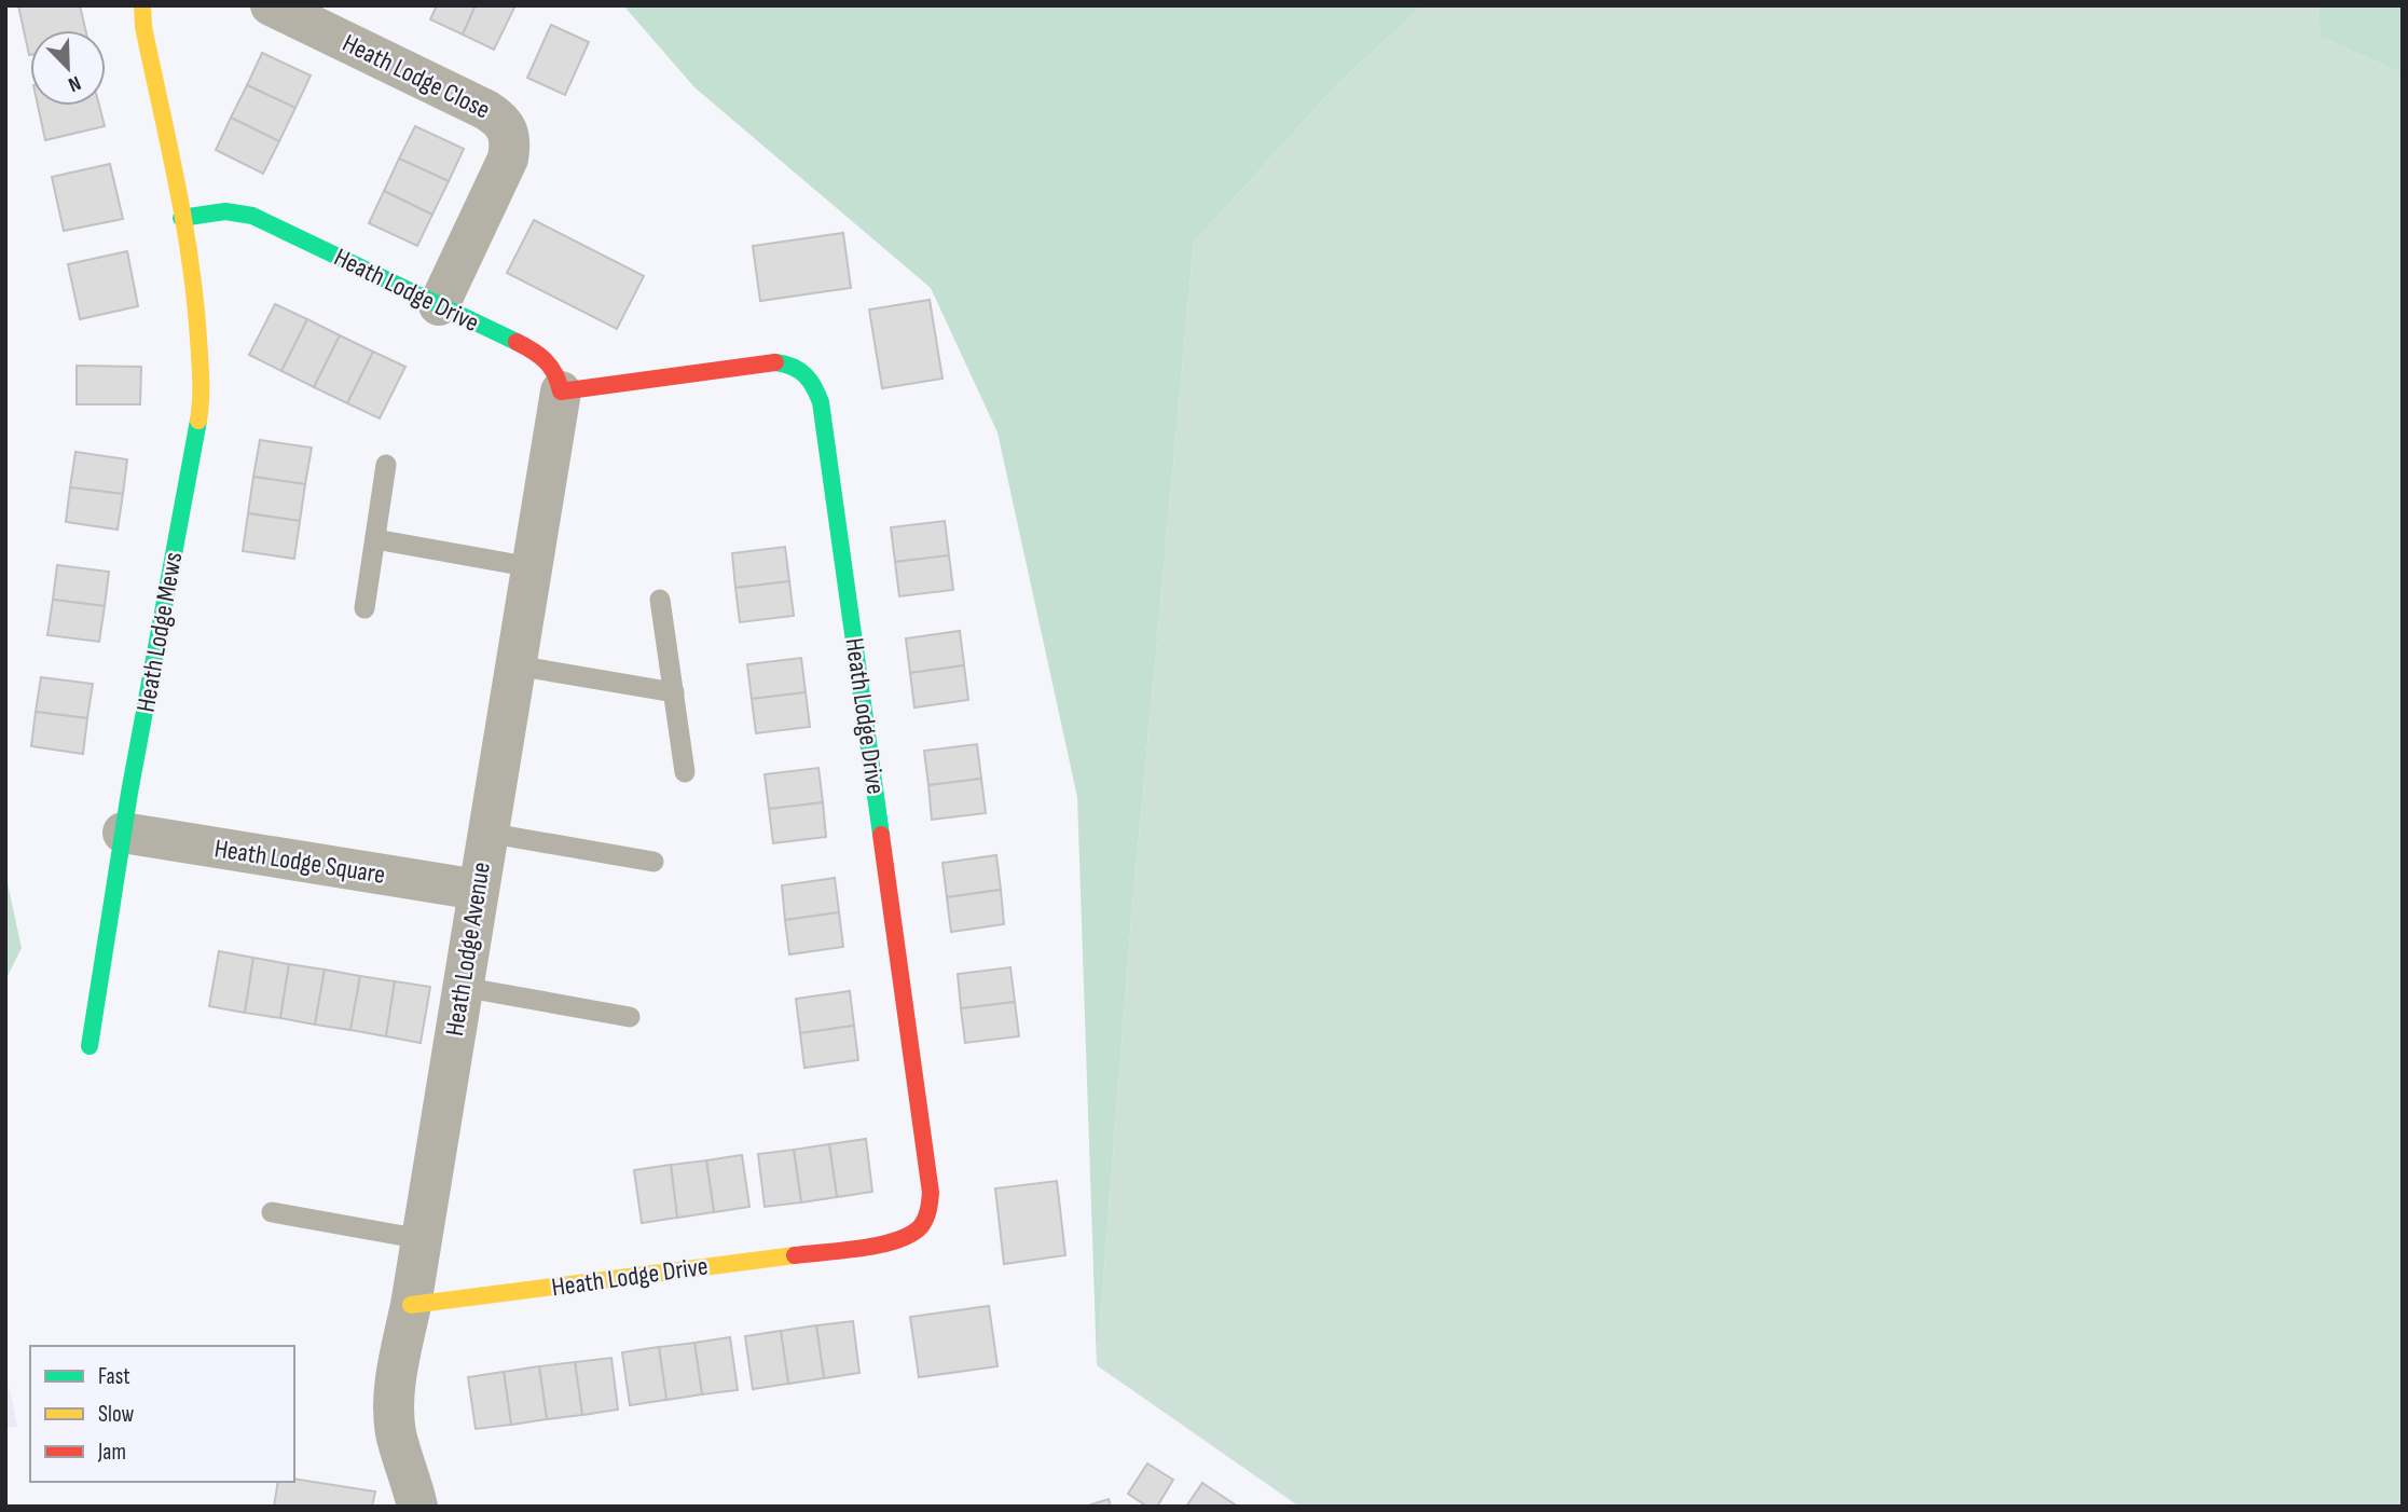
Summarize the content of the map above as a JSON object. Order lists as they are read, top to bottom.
{
  "streets": {
    "street": [
      "Heath Lodge Close",
      "Heath Lodge Drive",
      "Heath Lodge Mews",
      "Heath Lodge Square",
      "Heath Lodge Avenue"
    ]
  },
  "crossings": [
    ["Heath Lodge Close", "Heath Lodge Drive"],
    ["Heath Lodge Drive", "Heath Lodge Mews"],
    ["Heath Lodge Drive", "Heath Lodge Avenue"],
    ["Heath Lodge Mews", "Heath Lodge Square"],
    ["Heath Lodge Square", "Heath Lodge Avenue"]
  ],
  "legend": ["Fast", "Slow", "Jam"],
  "north": "bottom right"
}
